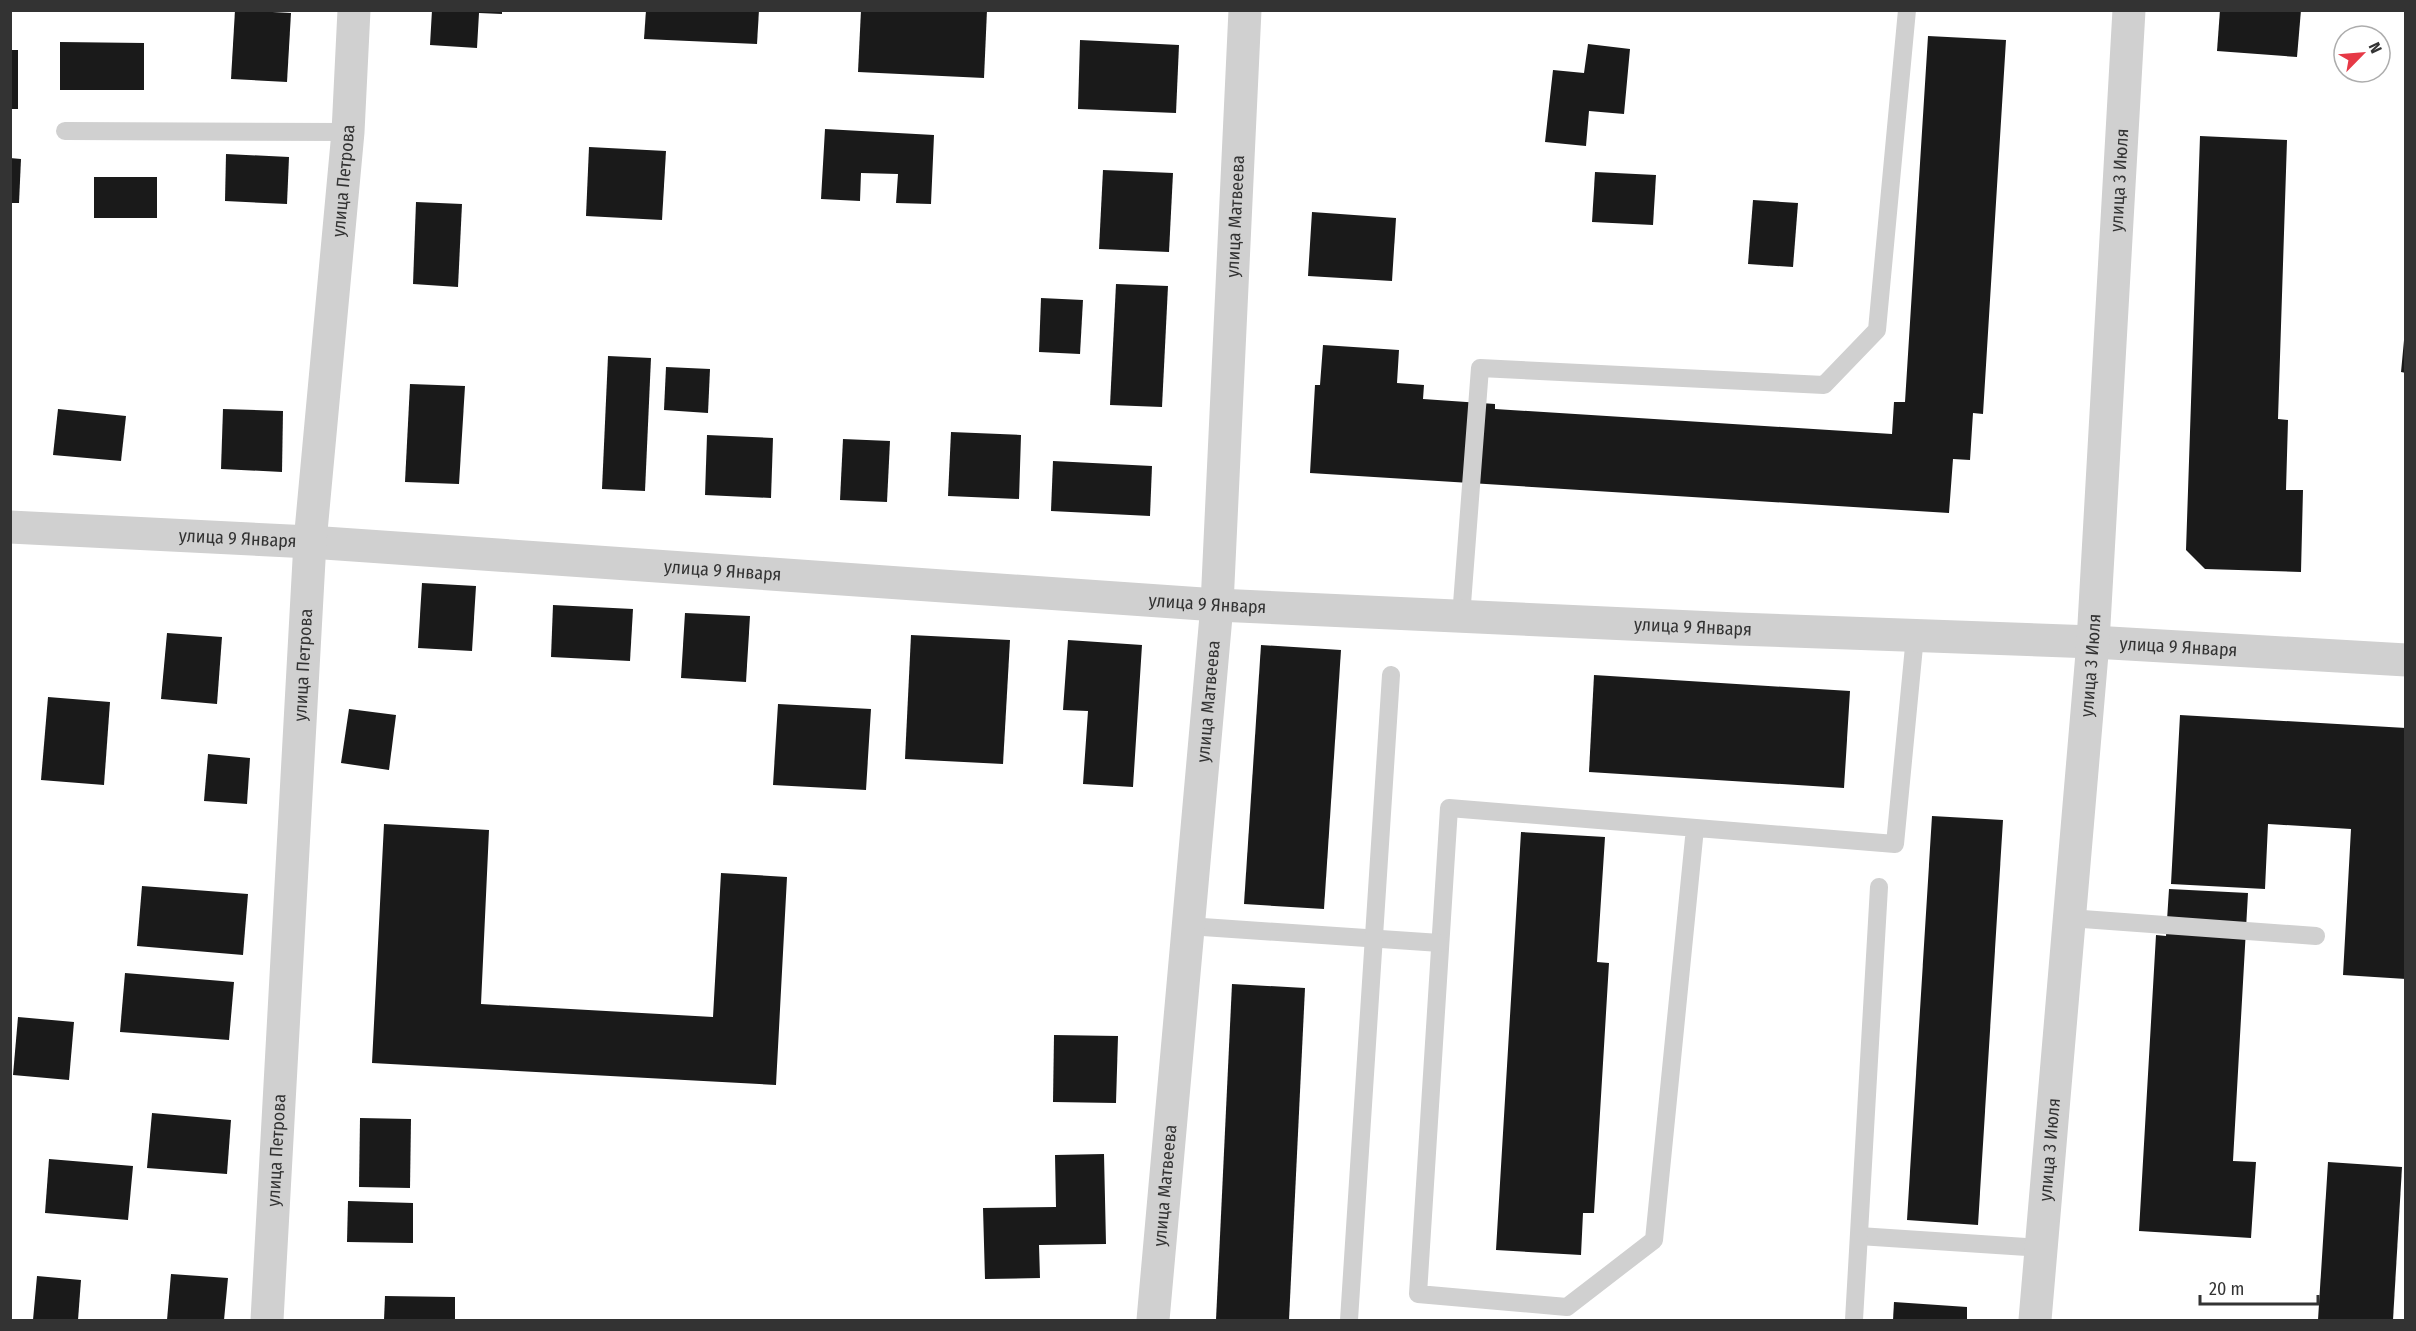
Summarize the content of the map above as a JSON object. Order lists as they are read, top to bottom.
{
  "streets": {
    "street": [
      "улица Петрова",
      "улица 3 Июля",
      "улица Матвеева",
      "улица 9 Января"
    ]
  },
  "crossings": [
    ["улица Петрова", "улица 9 Января"],
    ["улица 3 Июля", "улица 9 Января"],
    ["улица Матвеева", "улица 9 Января"]
  ],
  "scale_bar": "20 m",
  "north": "top right"
}
